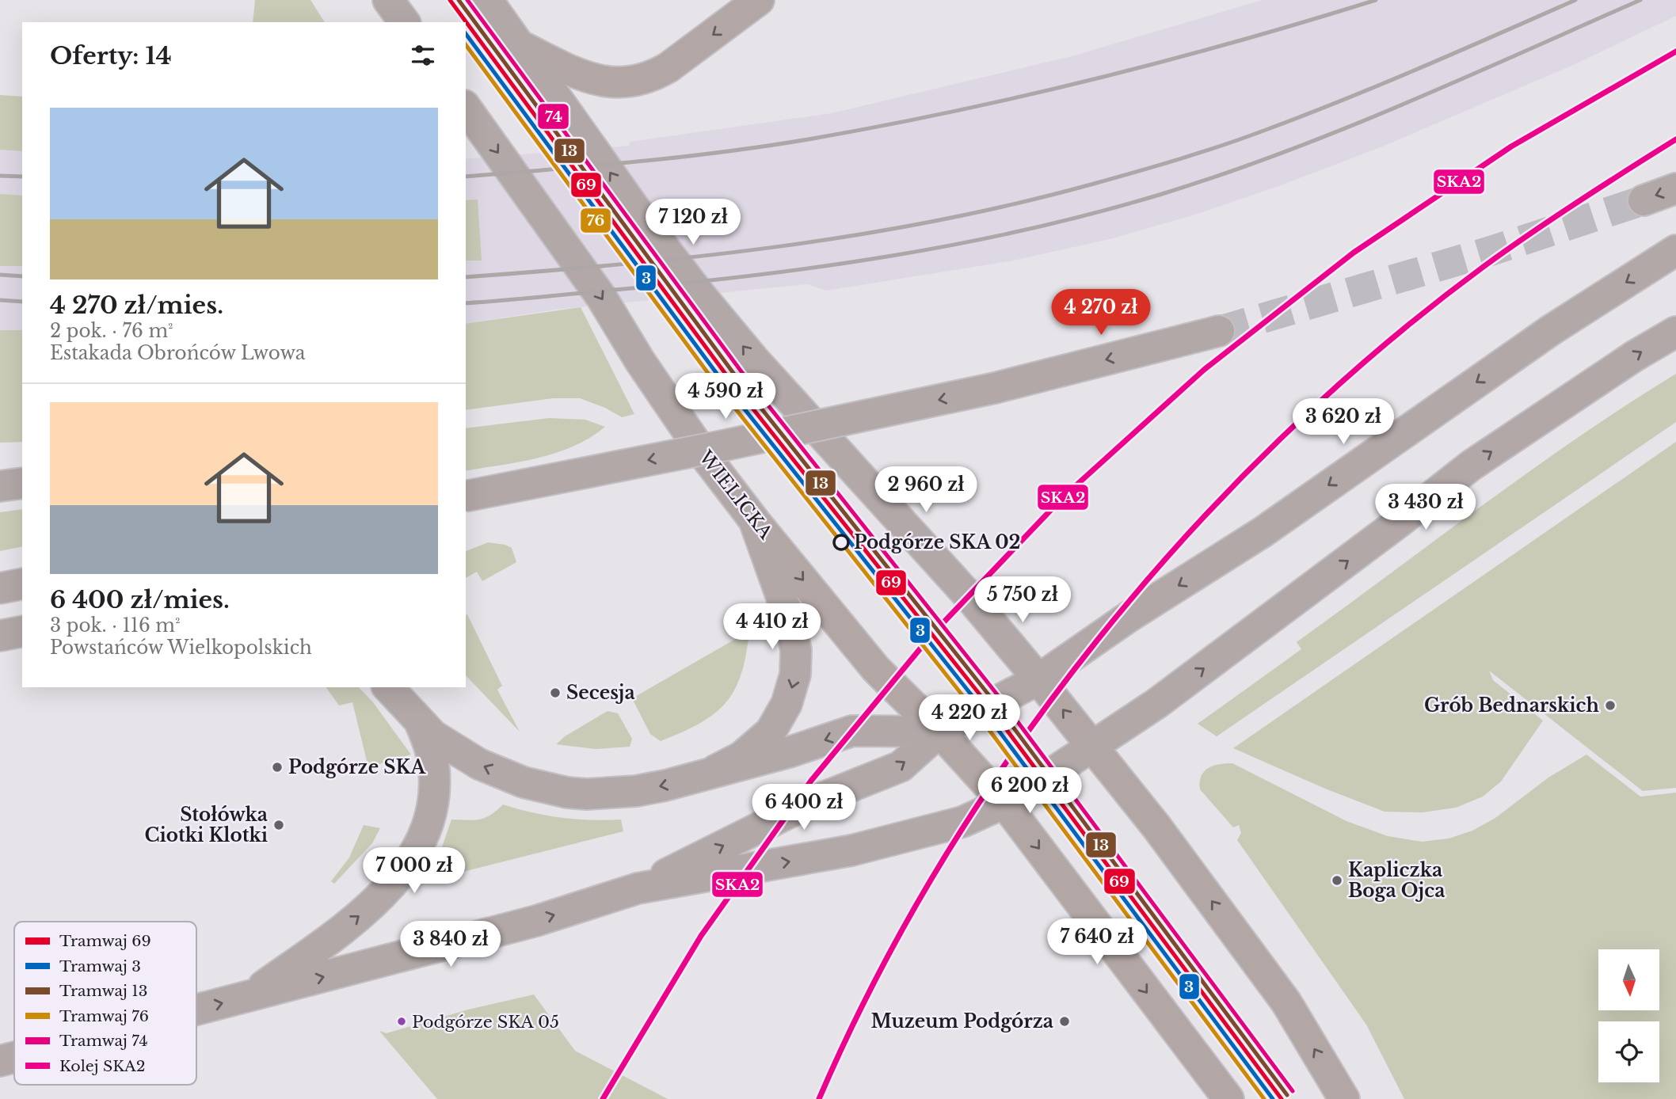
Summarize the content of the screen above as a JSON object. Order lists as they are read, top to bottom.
{
  "streets": {
    "main road": ["WIELICKA"]
  },
  "places": [
    "Podgórze SKA 02",
    "Secesja",
    "Grób Bednarskich",
    "Podgórze SKA",
    "Stołówka Ciotki Klotki",
    "Kapliczka Boga Ojca",
    "Podgórze SKA 05",
    "Muzeum Podgórza"
  ],
  "lines": [
    "tram line 69",
    "tram line 13",
    "tram line 74",
    "tram line 3",
    "tram line 76",
    "rail line SKA2"
  ],
  "legend": [
    "Tramwaj 69",
    "Tramwaj 3",
    "Tramwaj 13",
    "Tramwaj 76",
    "Tramwaj 74",
    "Kolej SKA2"
  ],
  "north": "bottom",
  "page": {
    "heading": "Oferty: 14",
    "list": [
      {
        "name": "4 270 zł/mies.",
        "note": "2 pok. · 76 m² · Estakada Obrońców Lwowa"
      },
      {
        "name": "6 400 zł/mies.",
        "note": "3 pok. · 116 m² · Powstańców Wielkopolskich"
      }
    ],
    "price": [
      "7 120 zł",
      "4 270 zł",
      "4 590 zł",
      "3 620 zł",
      "2 960 zł",
      "3 430 zł",
      "5 750 zł",
      "4 410 zł",
      "4 220 zł",
      "6 200 zł",
      "6 400 zł",
      "7 000 zł",
      "7 640 zł",
      "3 840 zł"
    ]
  }
}
